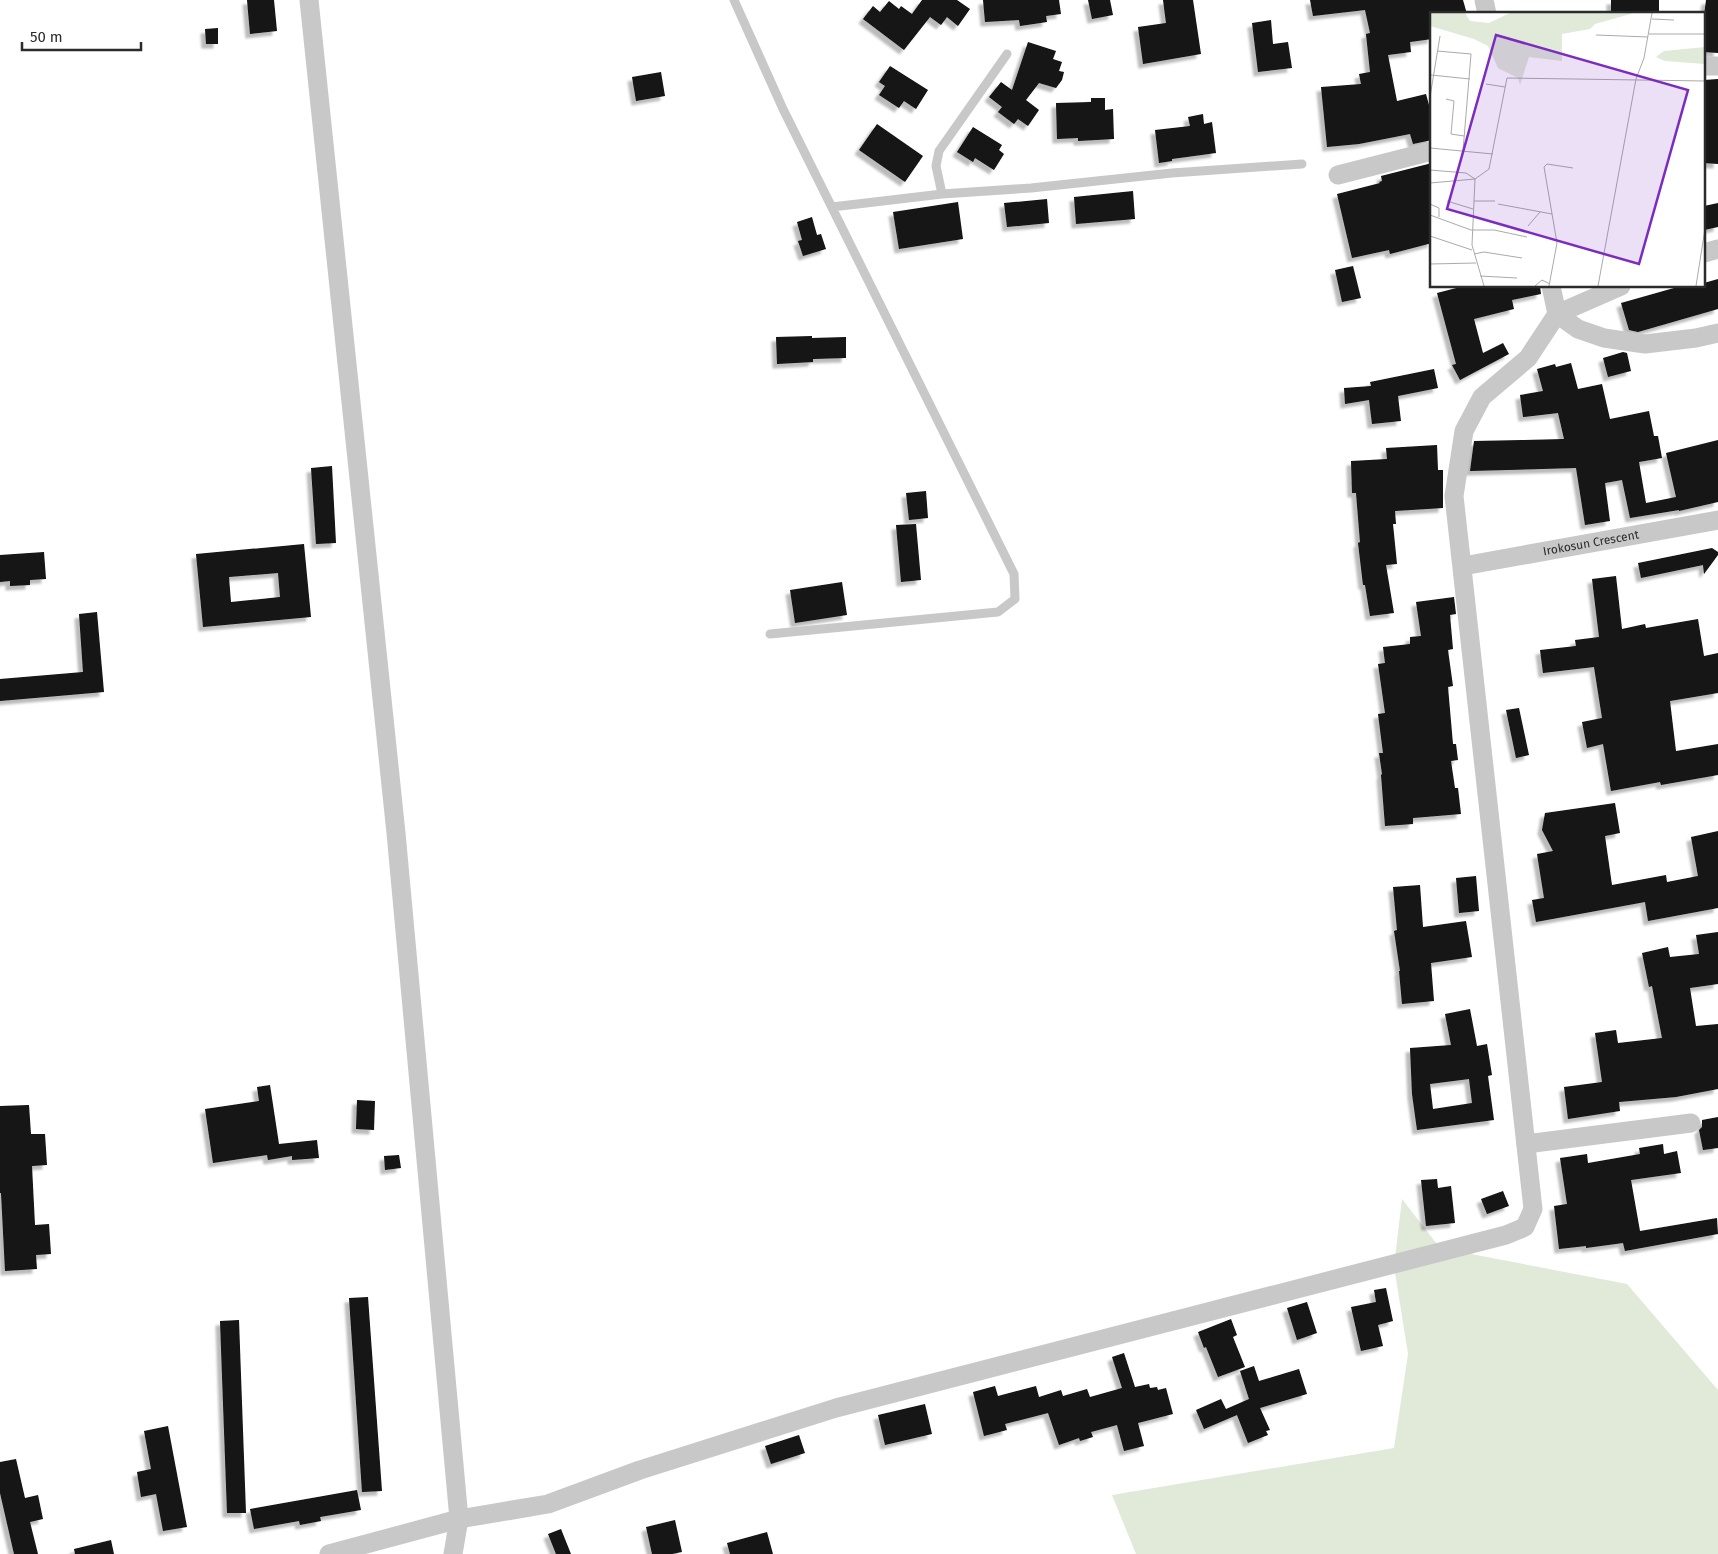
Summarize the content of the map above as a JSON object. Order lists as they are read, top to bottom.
{
  "streets": {
    "street": ["Irokosun Crescent"]
  },
  "scale_bar": "50 m"
}
